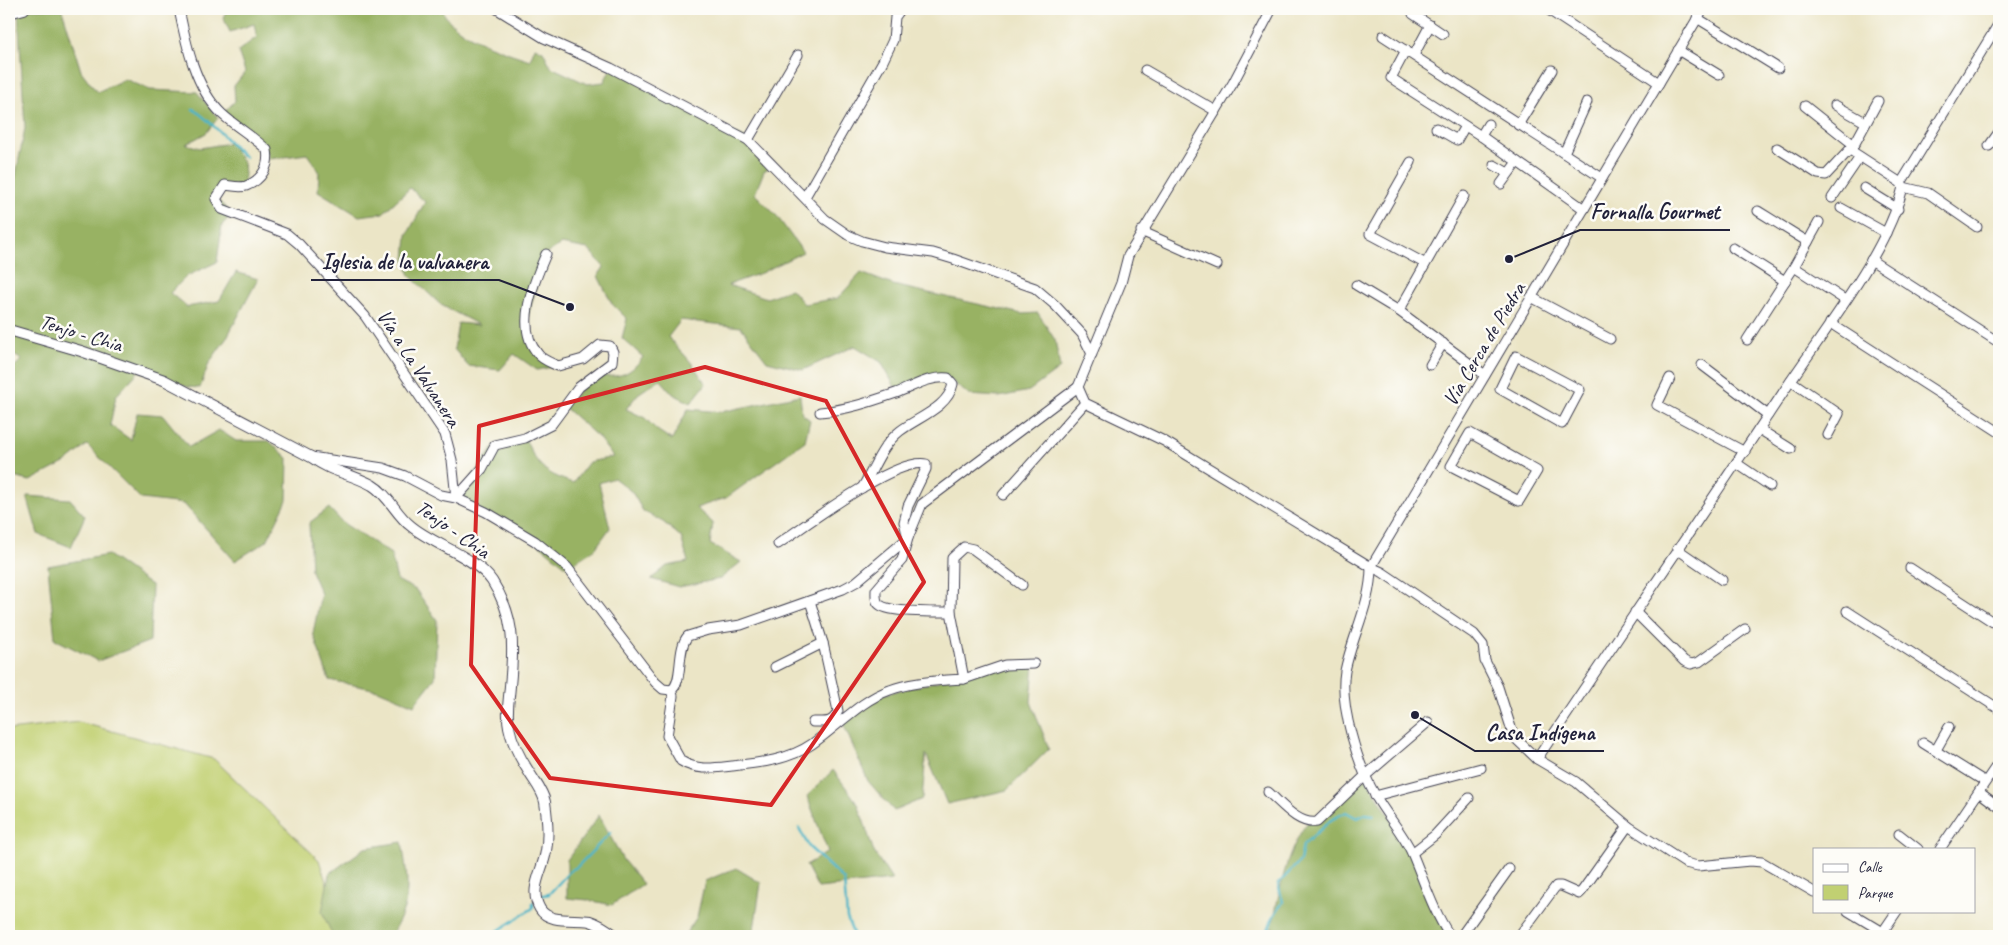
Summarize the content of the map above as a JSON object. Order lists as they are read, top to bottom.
{
  "streets": {
    "street": ["Tenjo - Chia", "Vía Cerca de Piedra", "Vía a La Valvanera"]
  },
  "places": ["Fornalla Gourmet", "Iglesia de la valvanera", "Casa Indígena"],
  "legend": ["Calle", "Parque"]
}
